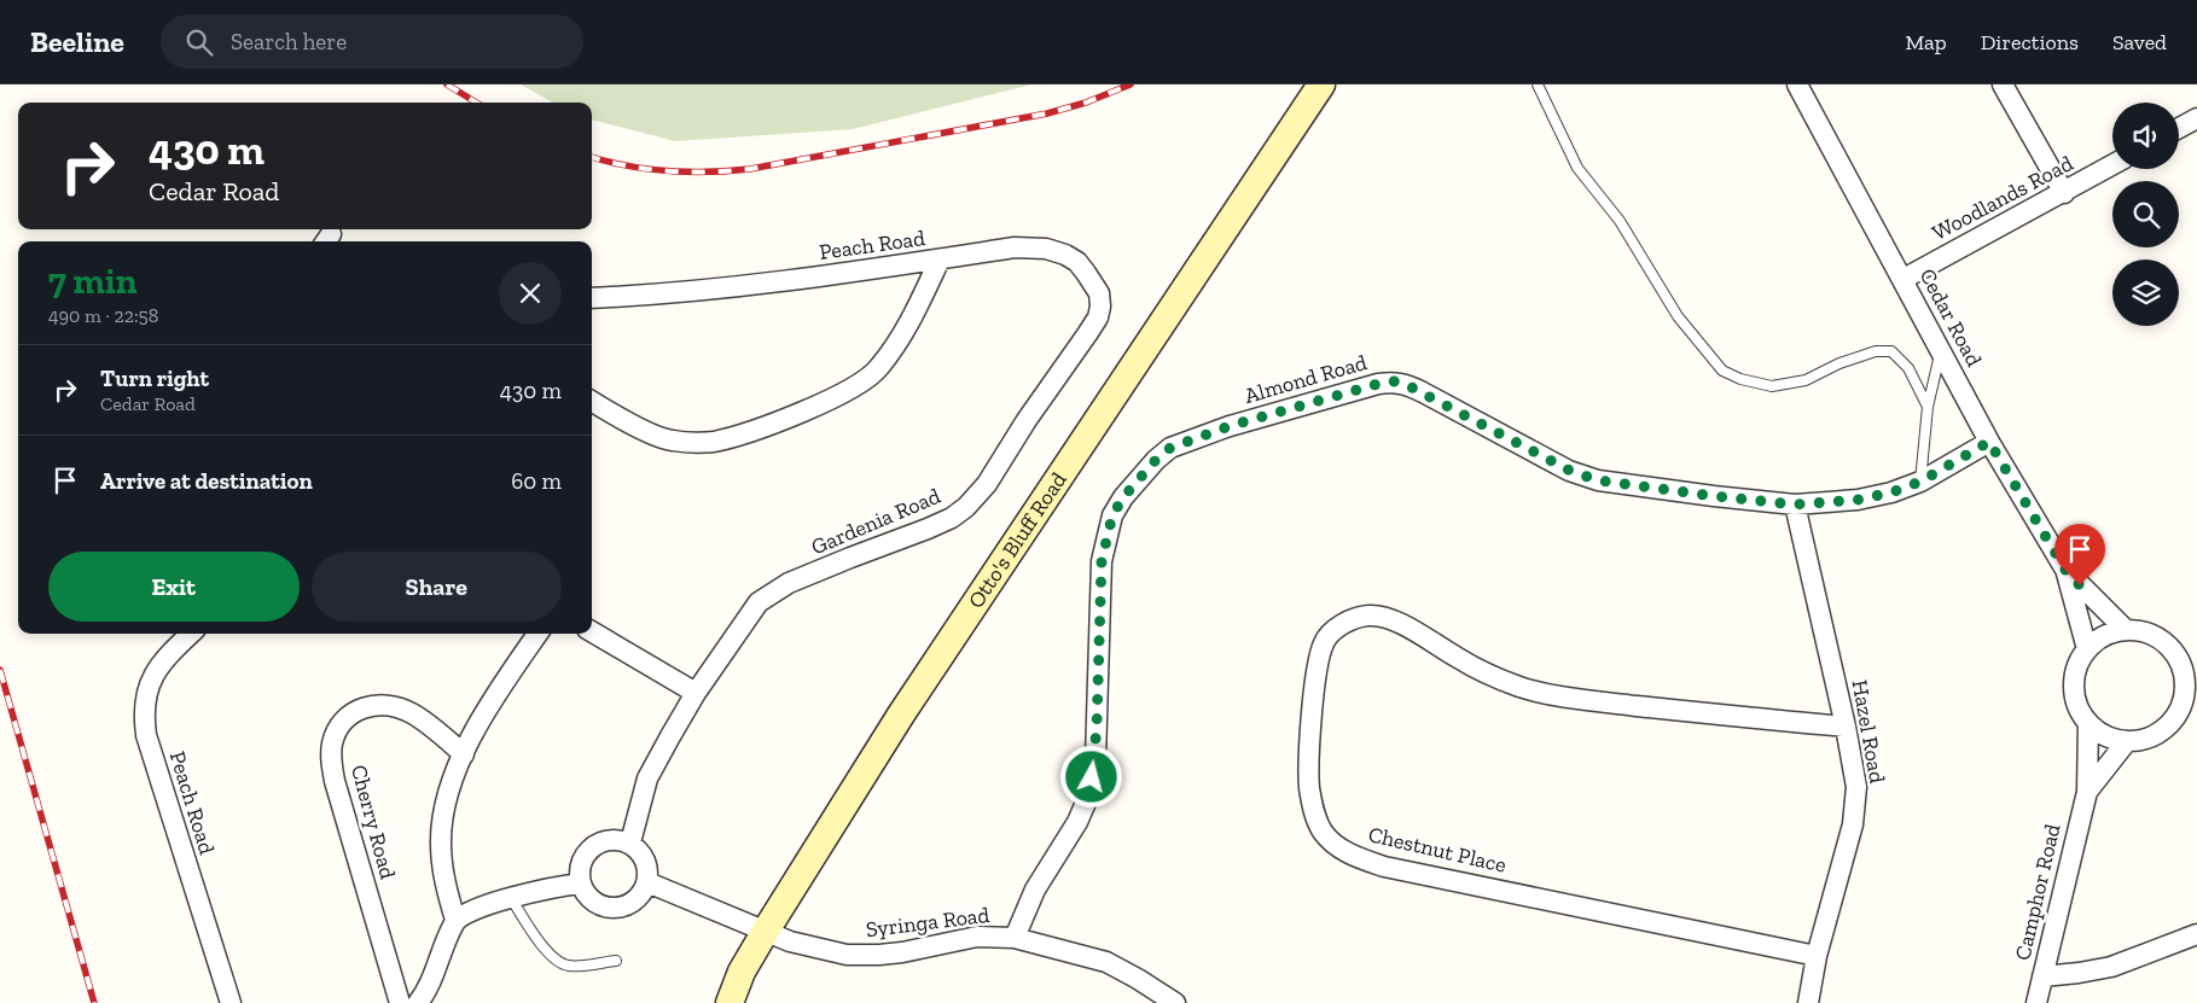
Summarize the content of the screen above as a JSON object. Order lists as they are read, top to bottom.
{
  "streets": {
    "main road": ["Otto's Bluff Road"],
    "street": [
      "Woodlands Road",
      "Peach Road",
      "Cedar Road",
      "Almond Road",
      "Gardenia Road",
      "Hazel Road",
      "Cherry Road",
      "Chestnut Place",
      "Camphor Road",
      "Syringa Road"
    ]
  },
  "crossings": [
    ["Woodlands Road", "Cedar Road"],
    ["Peach Road", "Gardenia Road"],
    ["Cedar Road", "Almond Road"],
    ["Cedar Road", "Camphor Road"],
    ["Almond Road", "Hazel Road"],
    ["Almond Road", "Syringa Road"],
    ["Gardenia Road", "Syringa Road"],
    ["Otto's Bluff Road", "Syringa Road"],
    ["Hazel Road", "Chestnut Place"]
  ],
  "page": {
    "header": "Beeline",
    "search": "Search here",
    "nav": ["Map", "Directions", "Saved"],
    "turn": ["430 m", "Cedar Road"],
    "heading": ["7 min", "490 m · 22:58"],
    "list": [
      {
        "name": "Turn right",
        "note": "Cedar Road",
        "value": "430 m"
      },
      {
        "name": "Arrive at destination",
        "value": "60 m"
      }
    ],
    "buttons": ["Exit", "Share"]
  }
}
